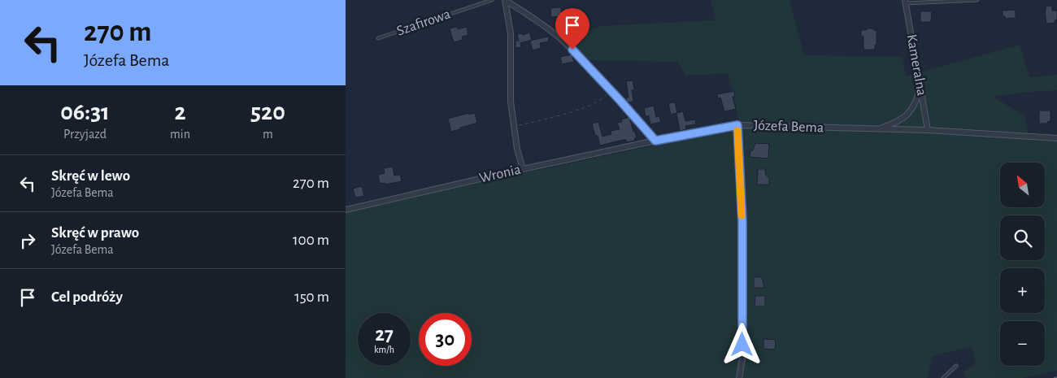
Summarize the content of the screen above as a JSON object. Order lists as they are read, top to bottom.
{
  "streets": {
    "street": ["Kameralna", "Józefa Bema", "Wronia"],
    "lane": ["Szafirowa"]
  },
  "crossings": [
    ["Kameralna", "Józefa Bema"],
    ["Józefa Bema", "Wronia"]
  ],
  "north": "top left",
  "page": {
    "turn": ["270 m", "Józefa Bema"],
    "eta": [
      "06:31",
      "Przyjazd",
      "2",
      "min",
      "520",
      "m"
    ],
    "list": [
      {
        "name": "Skręć w lewo",
        "note": "Józefa Bema",
        "value": "270 m"
      },
      {
        "name": "Skręć w prawo",
        "note": "Józefa Bema",
        "value": "100 m"
      },
      {
        "name": "Cel podróży",
        "value": "150 m"
      }
    ],
    "map_buttons": ["+", "−"],
    "speed": "27 km/h",
    "limit": "30"
  }
}
